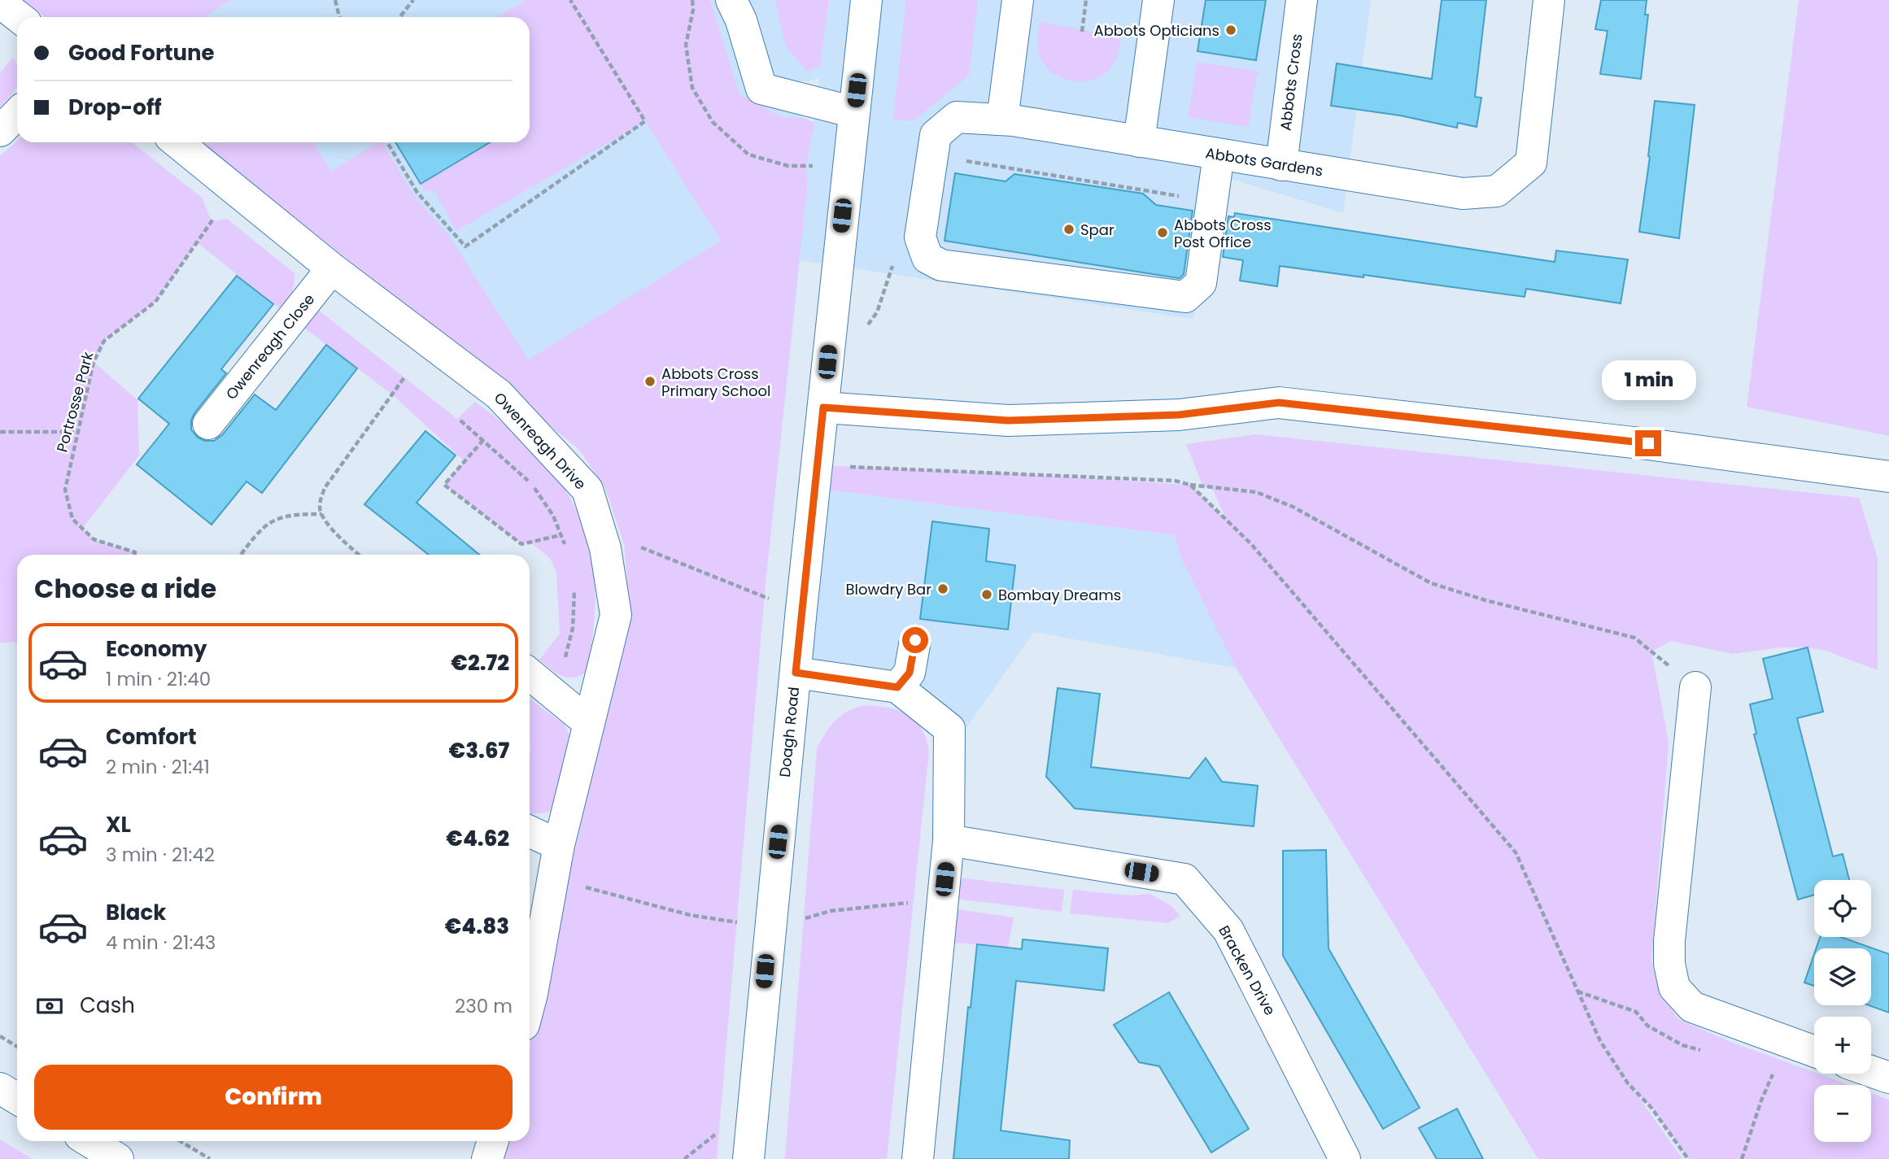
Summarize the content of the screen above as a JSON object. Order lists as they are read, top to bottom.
{
  "streets": {
    "street": [
      "Abbots Cross",
      "Abbots Gardens",
      "Owenreagh Close",
      "Owenreagh Drive",
      "Doagh Road",
      "Bracken Drive"
    ],
    "path": ["Portrosse Park"]
  },
  "crossings": [
    ["Abbots Cross", "Abbots Gardens"],
    ["Owenreagh Close", "Owenreagh Drive"],
    ["Portrosse Park", "Owenreagh Drive"]
  ],
  "places": [
    "Abbots Opticians",
    "Spar",
    "Abbots Cross Post Office",
    "Abbots Cross Primary School",
    "Blowdry Bar",
    "Bombay Dreams"
  ],
  "page": {
    "banner": ["Good Fortune", "Drop-off"],
    "bubble": "1 min",
    "heading": "Choose a ride",
    "list": [
      {
        "name": "Economy",
        "note": "1 min · 21:40",
        "value": "€2.72"
      },
      {
        "name": "Comfort",
        "note": "2 min · 21:41",
        "value": "€3.67"
      },
      {
        "name": "XL",
        "note": "3 min · 21:42",
        "value": "€4.62"
      },
      {
        "name": "Black",
        "note": "4 min · 21:43",
        "value": "€4.83"
      }
    ],
    "map_buttons": ["+", "−"],
    "pay": ["Cash", "230 m"],
    "buttons": "Confirm"
  }
}
